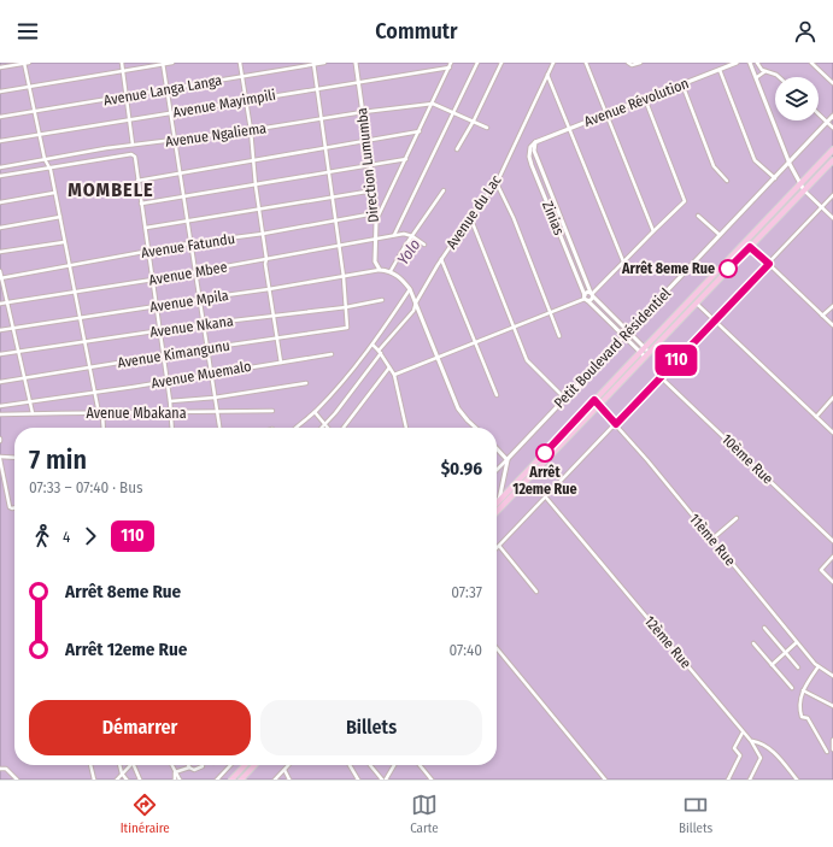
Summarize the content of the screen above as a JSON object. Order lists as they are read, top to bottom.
{
  "streets": {
    "street": [
      "Avenue Langa Langa",
      "Avenue Révolution",
      "Avenue Mayimpili",
      "Avenue Ngaliema",
      "Direction Lumumba",
      "Avenue du Lac",
      "Zinias",
      "Avenue Fatundu",
      "Avenue Mbee",
      "Avenue Mpila",
      "Avenue Nkana",
      "Petit Boulevard Résidentiel",
      "Avenue Kimangunu",
      "Avenue Muemalo",
      "Avenue Mbakana",
      "10ème Rue",
      "11ème Rue",
      "12ème Rue"
    ]
  },
  "crossings": [
    ["Avenue Révolution", "Zinias"],
    ["Avenue Mayimpili", "Direction Lumumba"],
    ["Avenue Ngaliema", "Direction Lumumba"],
    ["Direction Lumumba", "Avenue Fatundu"],
    ["Direction Lumumba", "Avenue Mbee"],
    ["Direction Lumumba", "Avenue Mpila"],
    ["Avenue Nkana", "Avenue Kimangunu"]
  ],
  "districts": ["MOMBELE"],
  "water": ["Yolo"],
  "places": ["Arrêt 8eme Rue", "Arrêt 12eme Rue"],
  "lines": ["bus line 110"],
  "page": {
    "header": "Commutr",
    "on_map": "110",
    "heading": ["7 min", "07:33 – 07:40 · Bus", "$0.96"],
    "legs": ["4", "110"],
    "list": [
      {
        "name": "Arrêt 8eme Rue",
        "value": "07:37"
      },
      {
        "name": "Arrêt 12eme Rue",
        "value": "07:40"
      }
    ],
    "buttons": ["Démarrer", "Billets"],
    "tabs": ["Itinéraire", "Carte", "Billets"]
  }
}
